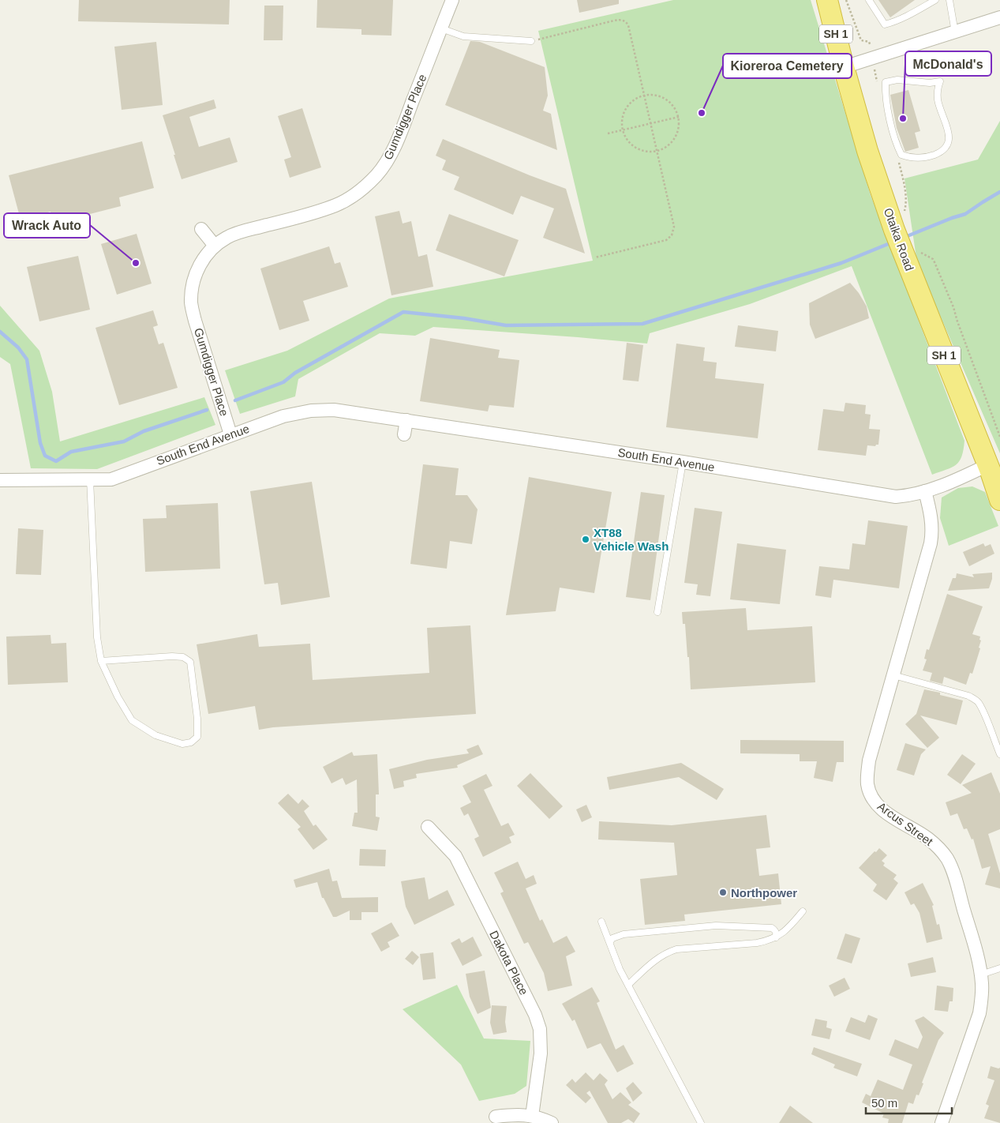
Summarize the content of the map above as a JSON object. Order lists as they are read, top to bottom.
{
  "streets": {
    "highway": ["SH 1", "Otaika Road"],
    "street": [
      "Gumdigger Place",
      "South End Avenue",
      "Arcus Street",
      "Dakota Place"
    ]
  },
  "crossings": [
    ["Gumdigger Place", "South End Avenue"],
    ["South End Avenue", "Arcus Street"]
  ],
  "places": [
    "Kioreroa Cemetery",
    "McDonald's",
    "Wrack Auto",
    "XT88 Vehicle Wash",
    "Northpower"
  ],
  "scale_bar": "50 m"
}
